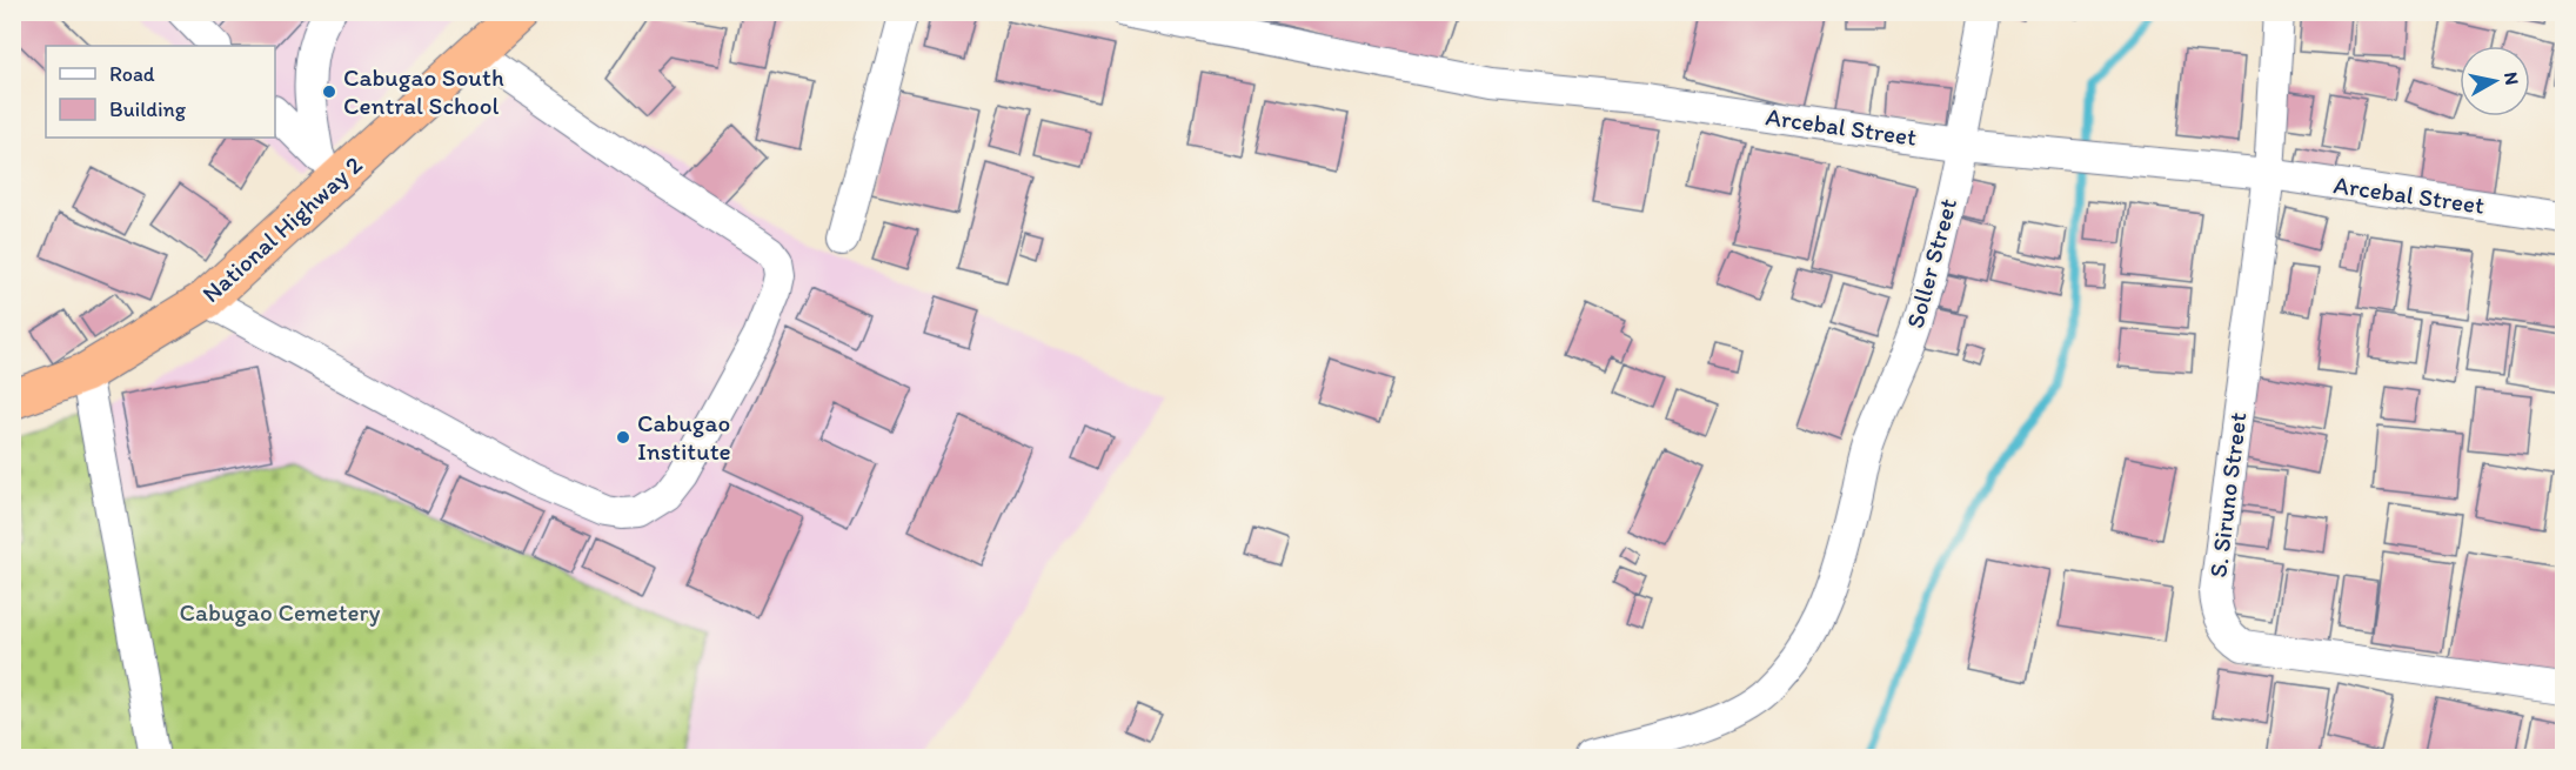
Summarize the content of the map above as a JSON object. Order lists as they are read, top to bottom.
{
  "streets": {
    "highway": ["National Highway 2"],
    "street": ["Arcebal Street", "Soller Street", "S. Siruno Street"]
  },
  "crossings": [
    ["Arcebal Street", "Soller Street"],
    ["Arcebal Street", "S. Siruno Street"]
  ],
  "parks": ["Cabugao Cemetery"],
  "places": ["Cabugao South Central School", "Cabugao Institute"],
  "legend": ["Road", "Building"],
  "north": "right"
}
